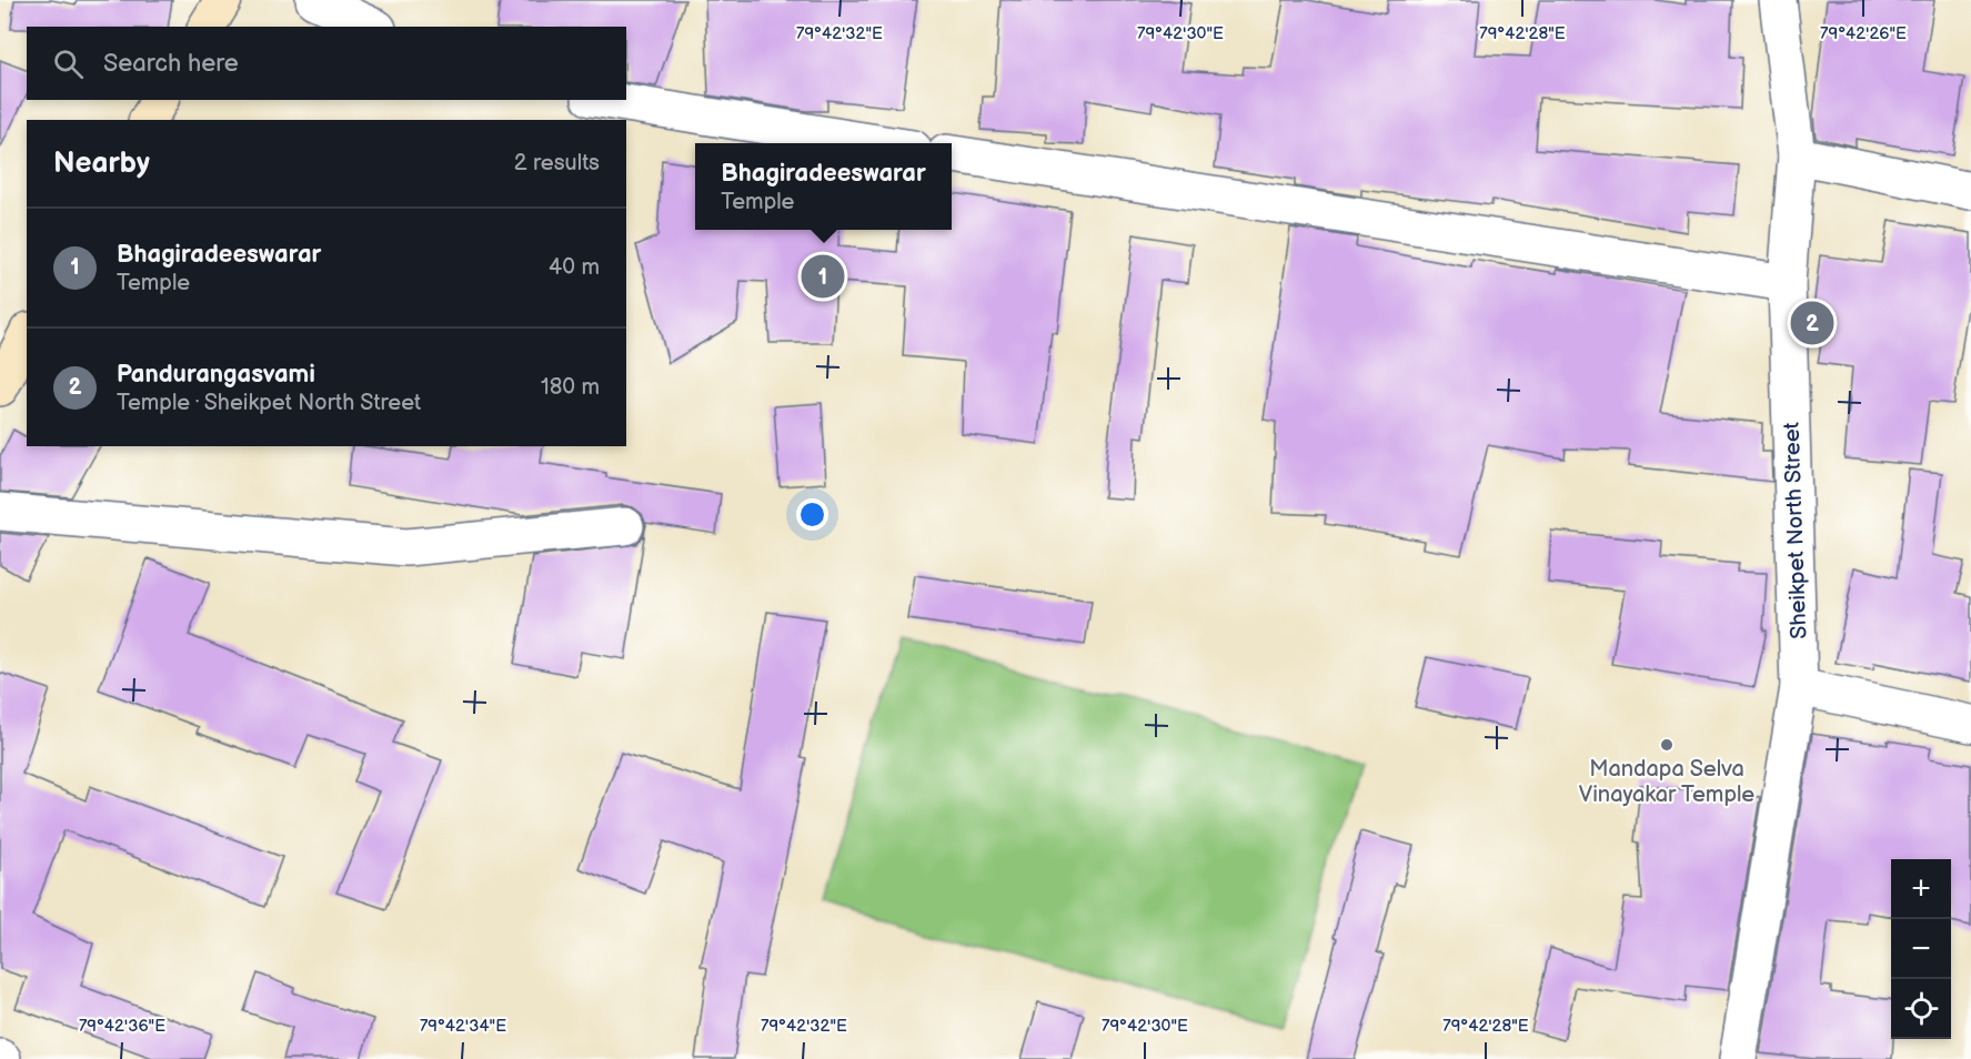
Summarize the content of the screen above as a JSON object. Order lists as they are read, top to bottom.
{
  "streets": {
    "street": ["Sheikpet North Street"]
  },
  "places": ["Mandapa Selva Vinayakar Temple"],
  "page": {
    "search": "Search here",
    "heading": ["Nearby", "2 results"],
    "popup": ["Bhagiradeeswarar", "Temple"],
    "list": [
      {
        "mark": "1",
        "name": "Bhagiradeeswarar",
        "note": "Temple",
        "value": "40 m"
      },
      {
        "mark": "2",
        "name": "Pandurangasvami",
        "note": "Temple · Sheikpet North Street",
        "value": "180 m"
      }
    ],
    "pins": ["1", "2"],
    "map_buttons": ["+", "−"]
  },
  "coordinates": [
    "79°42'32\"E",
    "79°42'30\"E",
    "79°42'28\"E",
    "79°42'26\"E",
    "79°42'36\"E",
    "79°42'34\"E"
  ]
}
